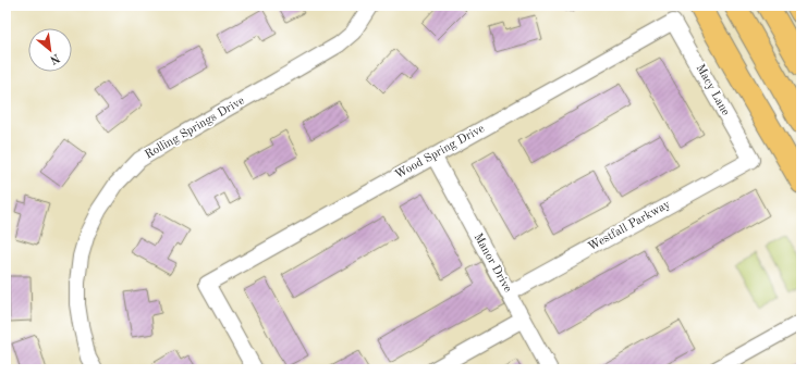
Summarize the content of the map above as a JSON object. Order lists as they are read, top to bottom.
{
  "streets": {
    "street": [
      "Macy Lane",
      "Rolling Springs Drive",
      "Wood Spring Drive",
      "Westfall Parkway",
      "Manor Drive"
    ]
  },
  "crossings": [
    ["Macy Lane", "Wood Spring Drive"],
    ["Macy Lane", "Westfall Parkway"],
    ["Wood Spring Drive", "Manor Drive"],
    ["Westfall Parkway", "Manor Drive"]
  ],
  "north": "bottom right"
}
